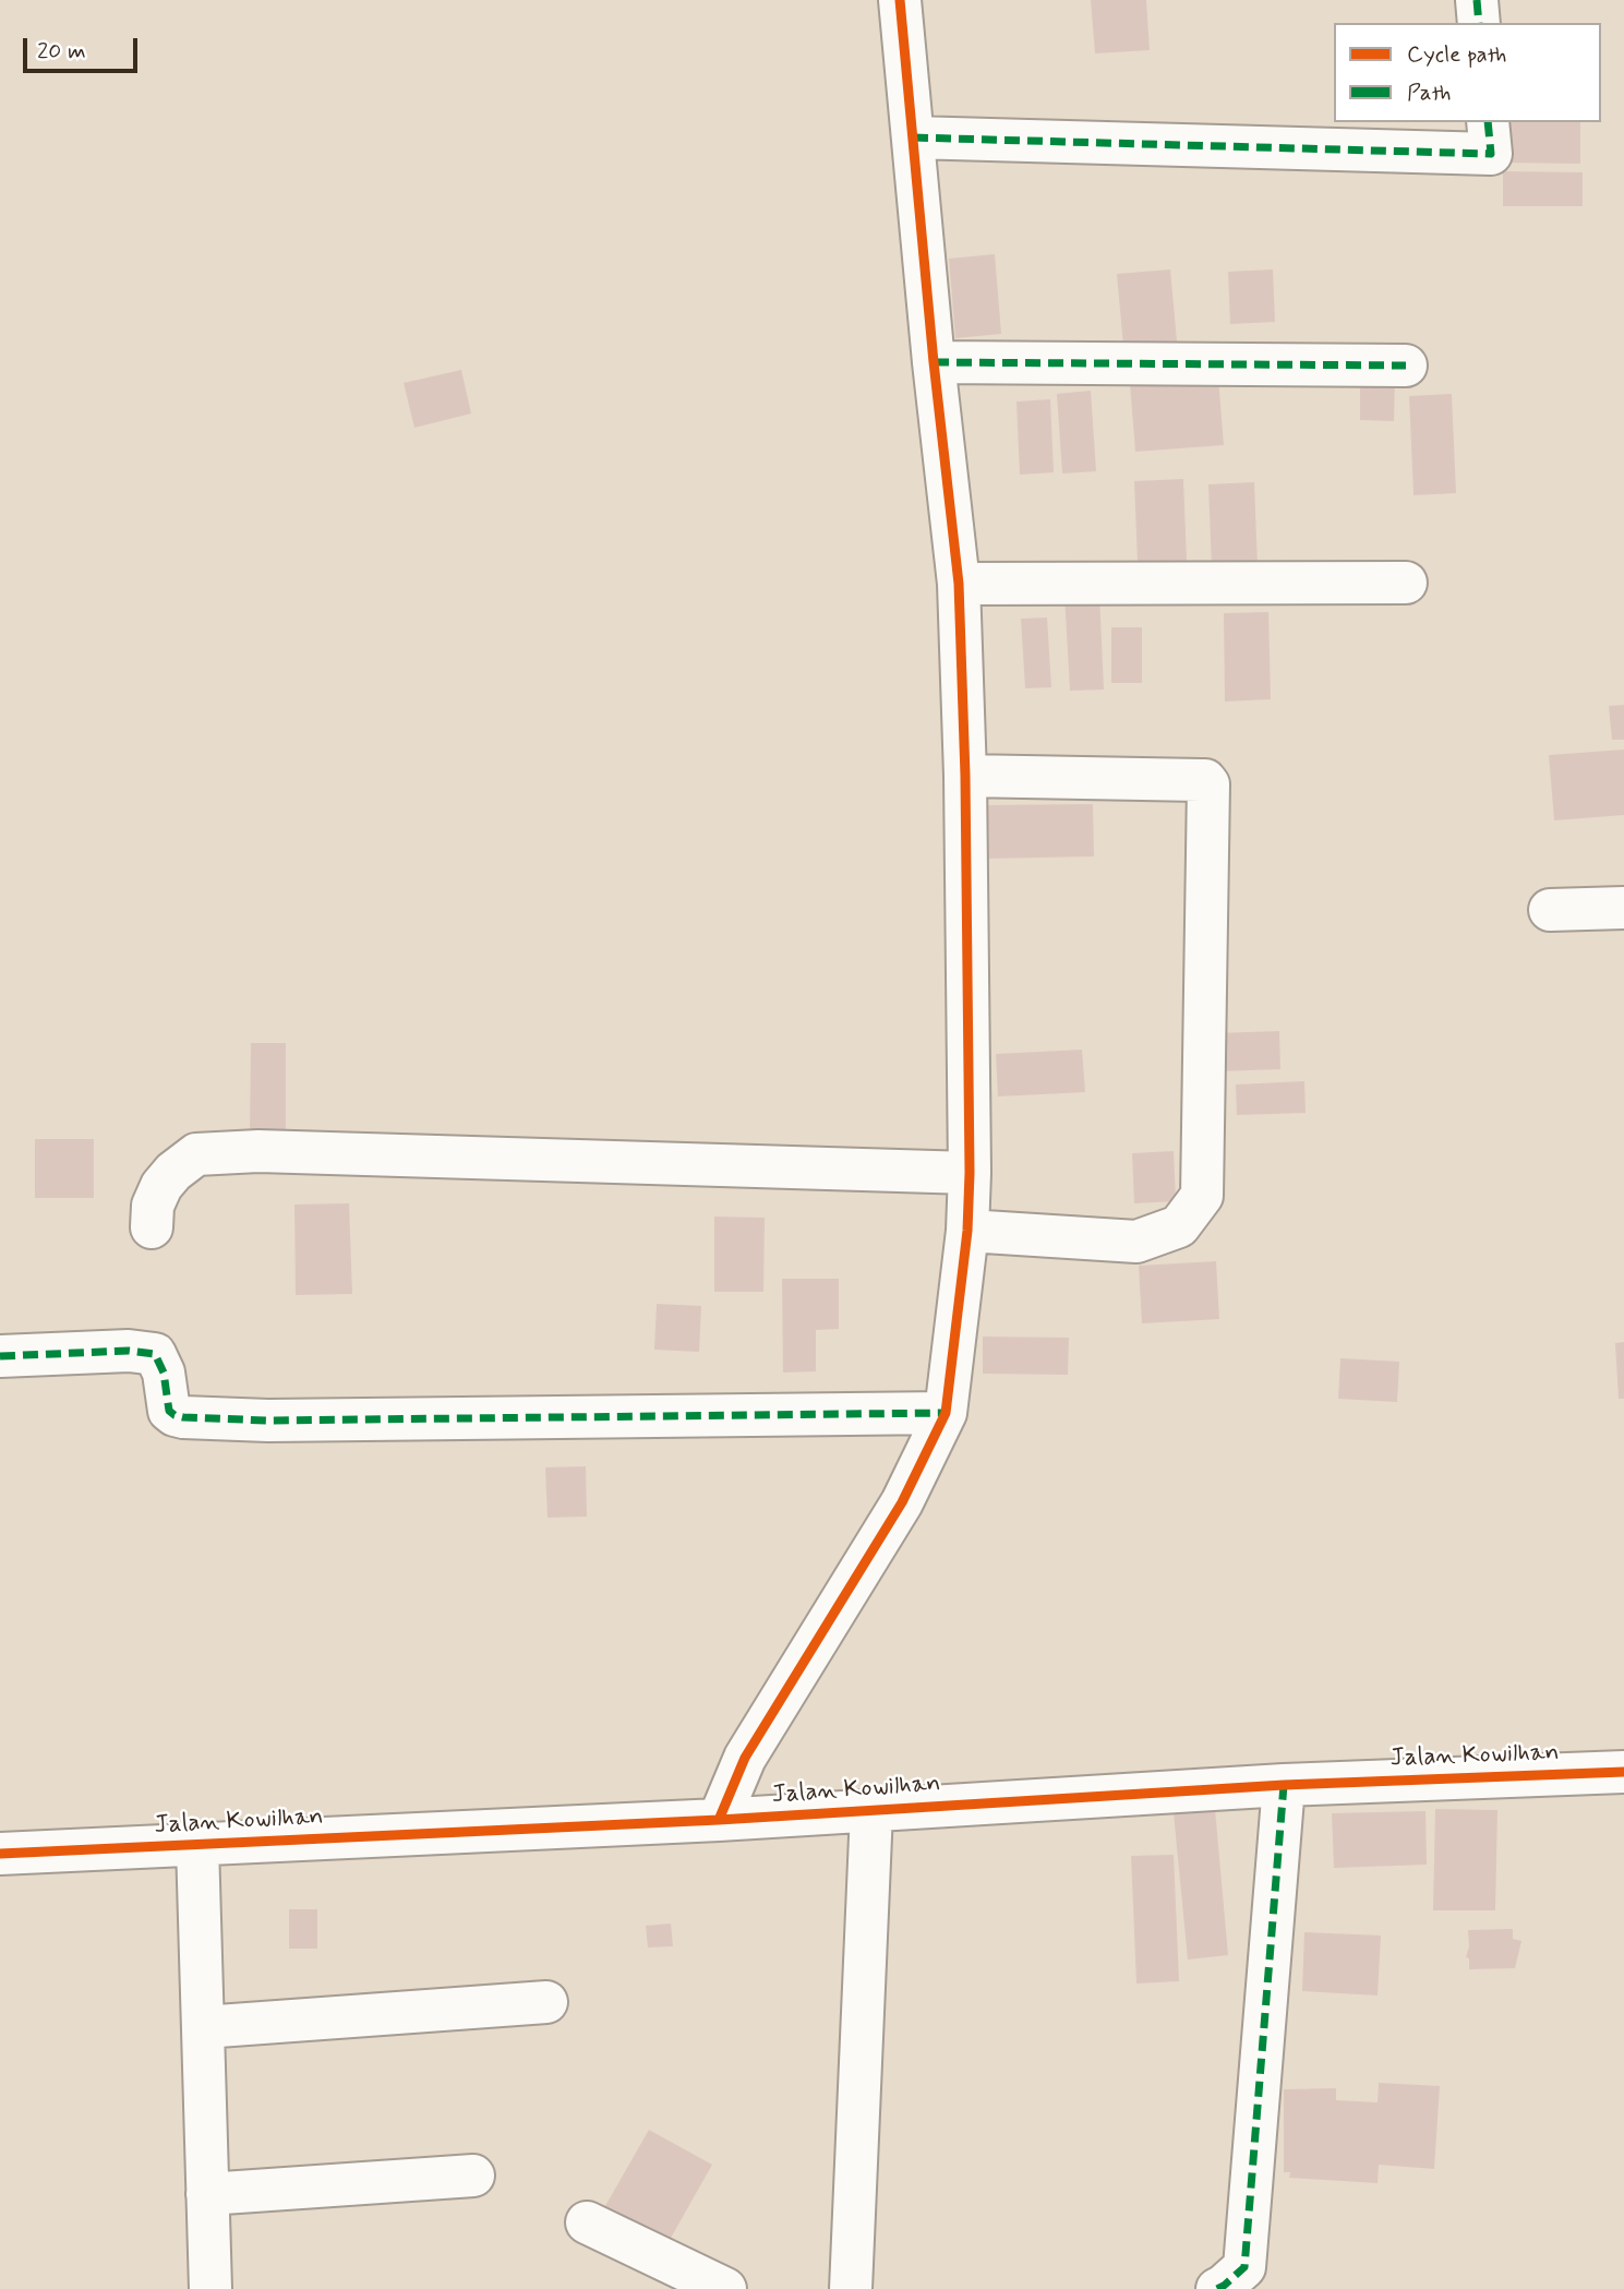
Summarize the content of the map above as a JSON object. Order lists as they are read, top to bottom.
{
  "streets": {
    "street": ["Jalan Kowilhan"]
  },
  "legend": ["Cycle path", "Path"],
  "scale_bar": "20 m"
}
